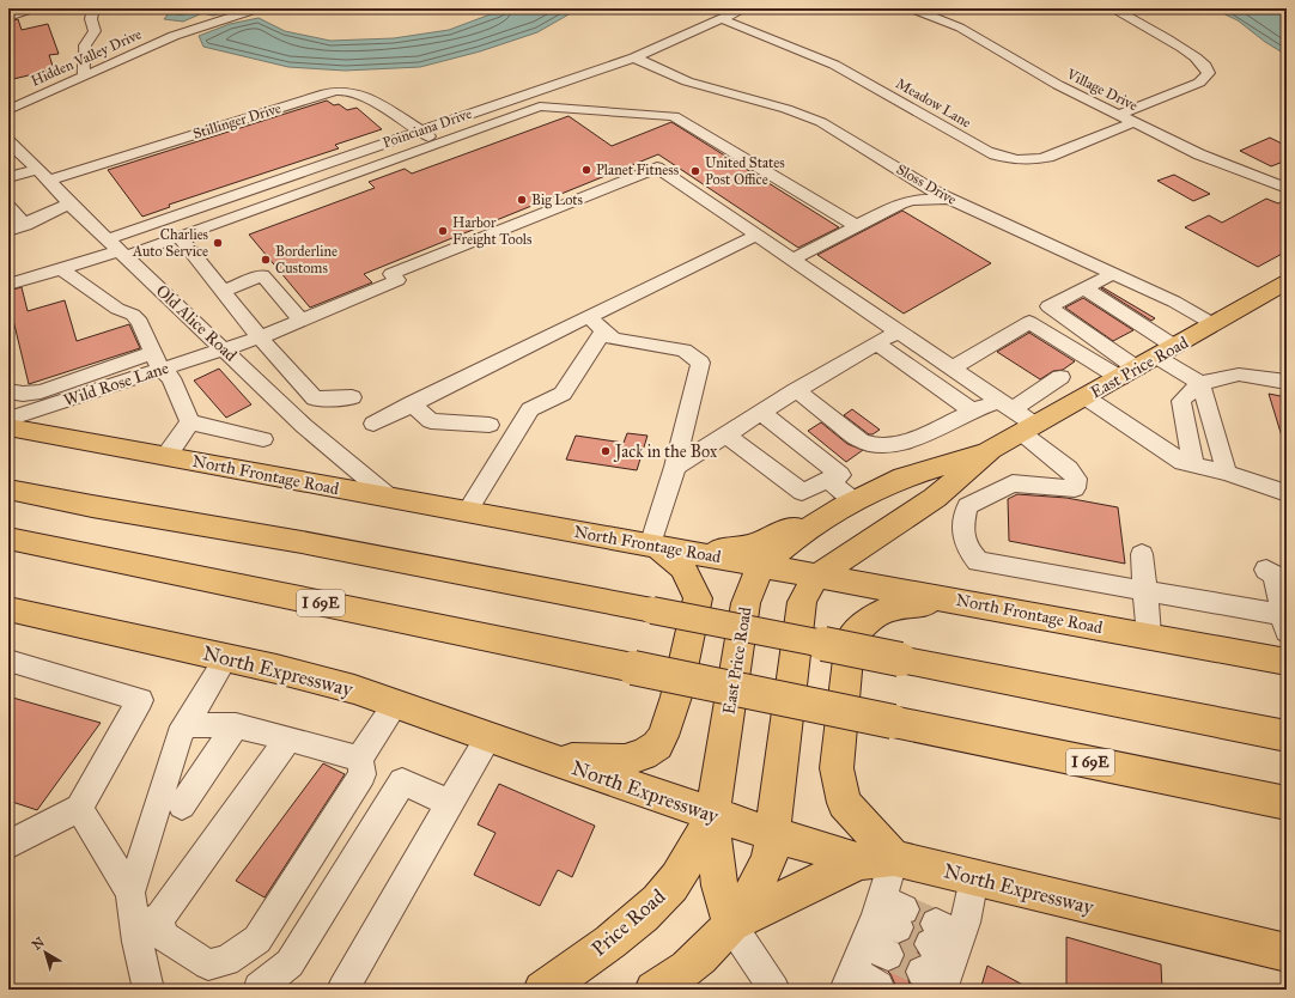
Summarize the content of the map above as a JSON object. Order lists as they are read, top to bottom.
{
  "streets": {
    "main road": [
      "East Price Road",
      "North Frontage Road",
      "I 69E",
      "North Expressway",
      "Price Road"
    ],
    "street": [
      "Hidden Valley Drive",
      "Village Drive",
      "Meadow Lane",
      "Stillinger Drive",
      "Poinciana Drive",
      "Sloss Drive",
      "Old Alice Road",
      "Wild Rose Lane"
    ]
  },
  "crossings": [
    ["Village Drive", "Meadow Lane"],
    ["Meadow Lane", "Poinciana Drive"],
    ["Stillinger Drive", "Poinciana Drive"],
    ["Stillinger Drive", "Old Alice Road"],
    ["Poinciana Drive", "Sloss Drive"],
    ["Poinciana Drive", "Old Alice Road"],
    ["Sloss Drive", "East Price Road"],
    ["Old Alice Road", "Wild Rose Lane"],
    ["Old Alice Road", "North Frontage Road"],
    ["East Price Road", "North Frontage Road"],
    ["East Price Road", "North Expressway"],
    ["East Price Road", "Price Road"],
    ["North Expressway", "Price Road"]
  ],
  "places": [
    "Planet Fitness",
    "United States Post Office",
    "Big Lots",
    "Harbor Freight Tools",
    "Charlies Auto Service",
    "Borderline Customs",
    "Jack in the Box"
  ],
  "north": "top left"
}
